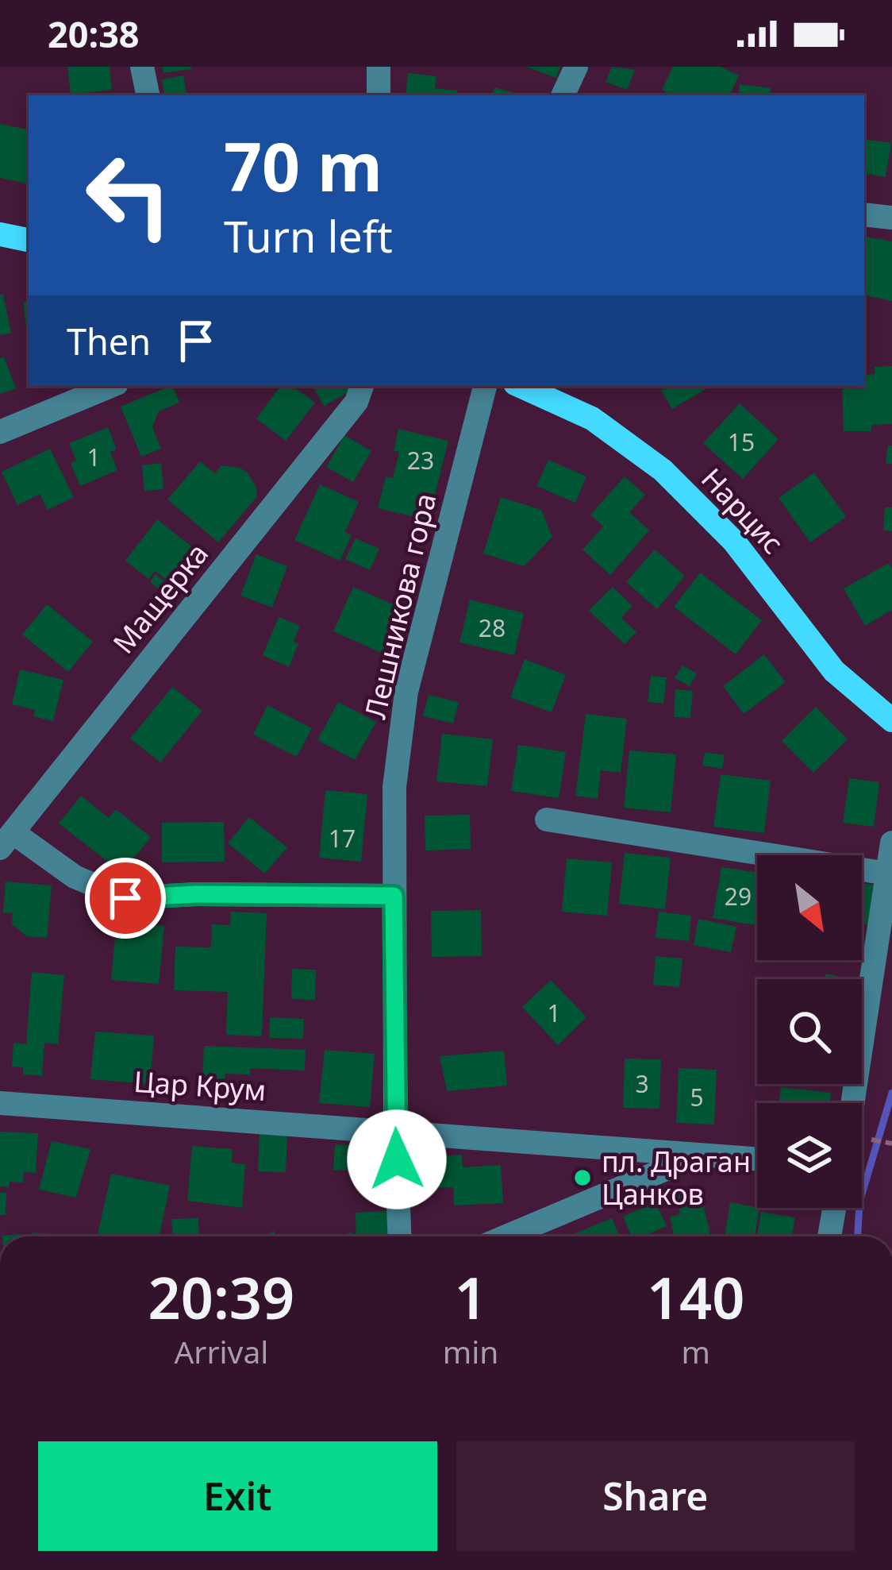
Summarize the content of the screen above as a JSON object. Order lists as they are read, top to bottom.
{
  "streets": {
    "main road": ["Нарцис"],
    "street": ["Мащерка", "Лешникова гора", "Цар Крум"]
  },
  "crossings": [
    ["Лешникова гора", "Цар Крум"]
  ],
  "places": ["пл. Драган Цанков"],
  "house_numbers": [
    "15",
    "1",
    "23",
    "28",
    "17",
    "29",
    "1",
    "3",
    "5"
  ],
  "north": "bottom right",
  "page": {
    "status": "20:38",
    "turn": ["70 m", "Turn left"],
    "then": "Then",
    "eta": [
      "20:39",
      "Arrival",
      "1",
      "min",
      "140",
      "m"
    ],
    "buttons": ["Exit", "Share"]
  }
}
